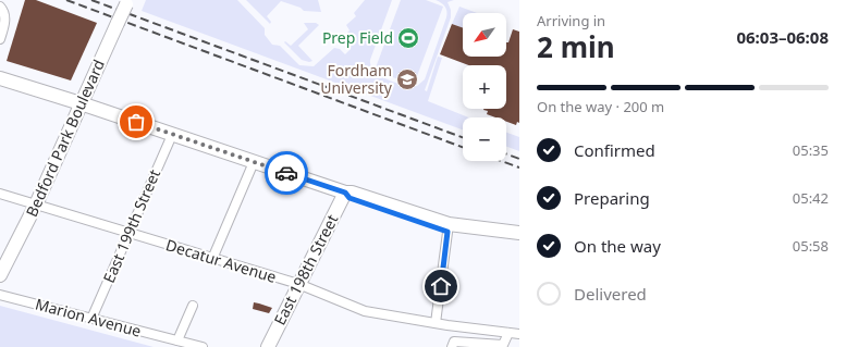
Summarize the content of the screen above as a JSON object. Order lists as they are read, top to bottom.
{
  "streets": {
    "main road": ["Bedford Park Boulevard", "East 198th Street"],
    "street": ["East 199th Street", "Decatur Avenue", "Marion Avenue"]
  },
  "crossings": [
    ["Bedford Park Boulevard", "Decatur Avenue"],
    ["East 199th Street", "Decatur Avenue"],
    ["East 199th Street", "Marion Avenue"],
    ["Decatur Avenue", "East 198th Street"]
  ],
  "places": {
    "sports": ["Prep Field"],
    "school or university": ["Fordham University"]
  },
  "north": "bottom left",
  "page": {
    "heading": ["2 min", "Arriving in", "06:03–06:08"],
    "map_buttons": ["+", "−"],
    "bar": "On the way · 200 m",
    "list": [
      ["Confirmed", "05:35"],
      ["Preparing", "05:42"],
      ["On the way", "05:58"],
      "Delivered"
    ]
  }
}
